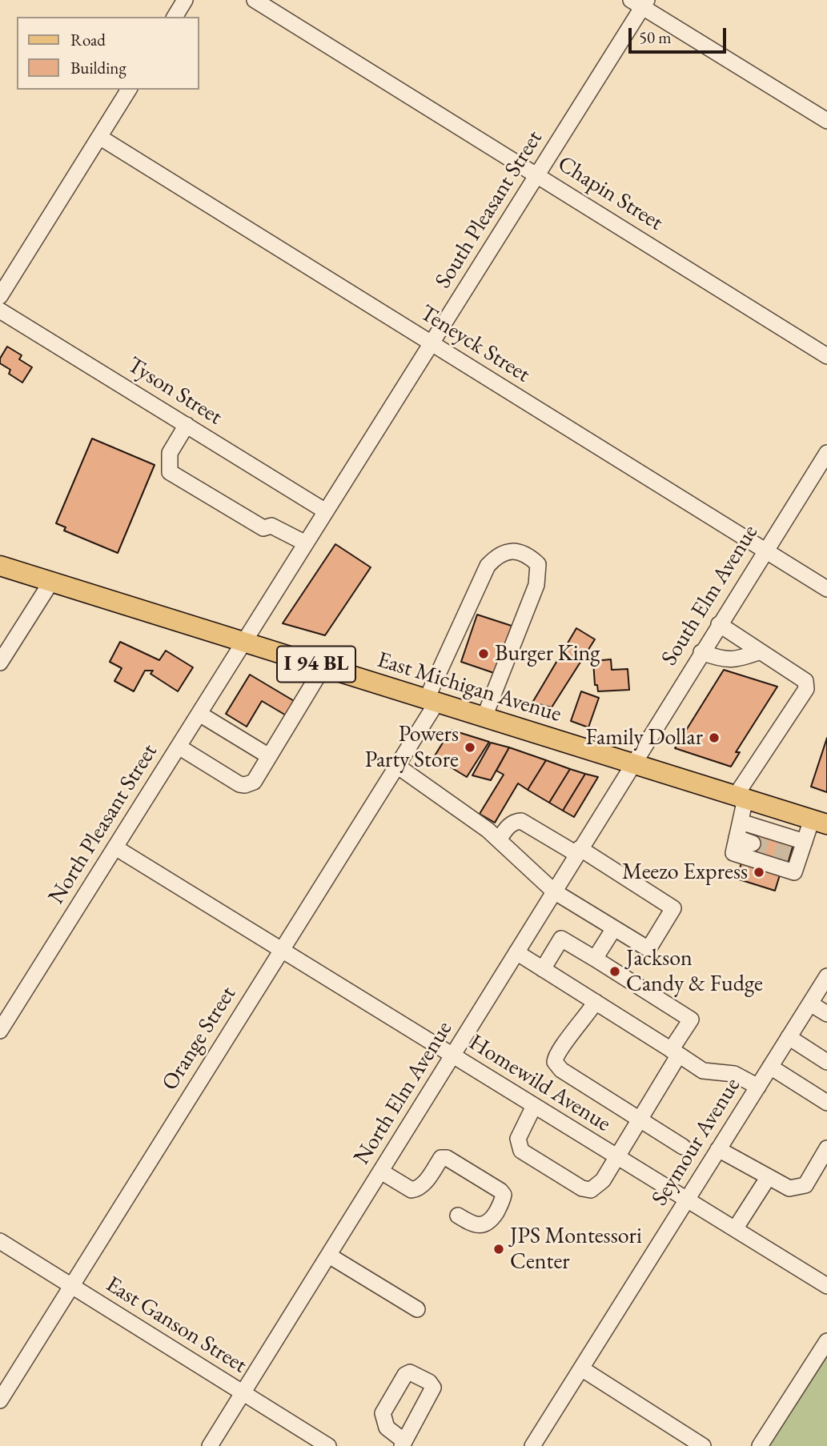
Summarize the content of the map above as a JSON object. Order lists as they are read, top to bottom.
{
  "streets": {
    "main road": ["I 94 BL", "East Michigan Avenue"],
    "street": [
      "Chapin Street",
      "South Pleasant Street",
      "Teneyck Street",
      "Tyson Street",
      "South Elm Avenue",
      "North Pleasant Street",
      "Orange Street",
      "Homewild Avenue",
      "North Elm Avenue",
      "Seymour Avenue",
      "East Ganson Street"
    ]
  },
  "crossings": [
    ["Chapin Street", "South Pleasant Street"],
    ["South Pleasant Street", "Teneyck Street"],
    ["South Pleasant Street", "Tyson Street"],
    ["South Pleasant Street", "East Michigan Avenue"],
    ["South Pleasant Street", "North Pleasant Street"],
    ["Teneyck Street", "South Elm Avenue"],
    ["South Elm Avenue", "East Michigan Avenue"],
    ["South Elm Avenue", "North Elm Avenue"],
    ["East Michigan Avenue", "North Pleasant Street"],
    ["East Michigan Avenue", "Orange Street"],
    ["East Michigan Avenue", "North Elm Avenue"],
    ["North Pleasant Street", "Homewild Avenue"],
    ["Orange Street", "Homewild Avenue"],
    ["Orange Street", "East Ganson Street"],
    ["Homewild Avenue", "North Elm Avenue"],
    ["Homewild Avenue", "Seymour Avenue"],
    ["North Elm Avenue", "East Ganson Street"]
  ],
  "places": [
    "Burger King",
    "Family Dollar",
    "Powers Party Store",
    "Meezo Express",
    "Jackson Candy & Fudge",
    "JPS Montessori Center"
  ],
  "legend": ["Road", "Building"],
  "scale_bar": "50 m"
}
